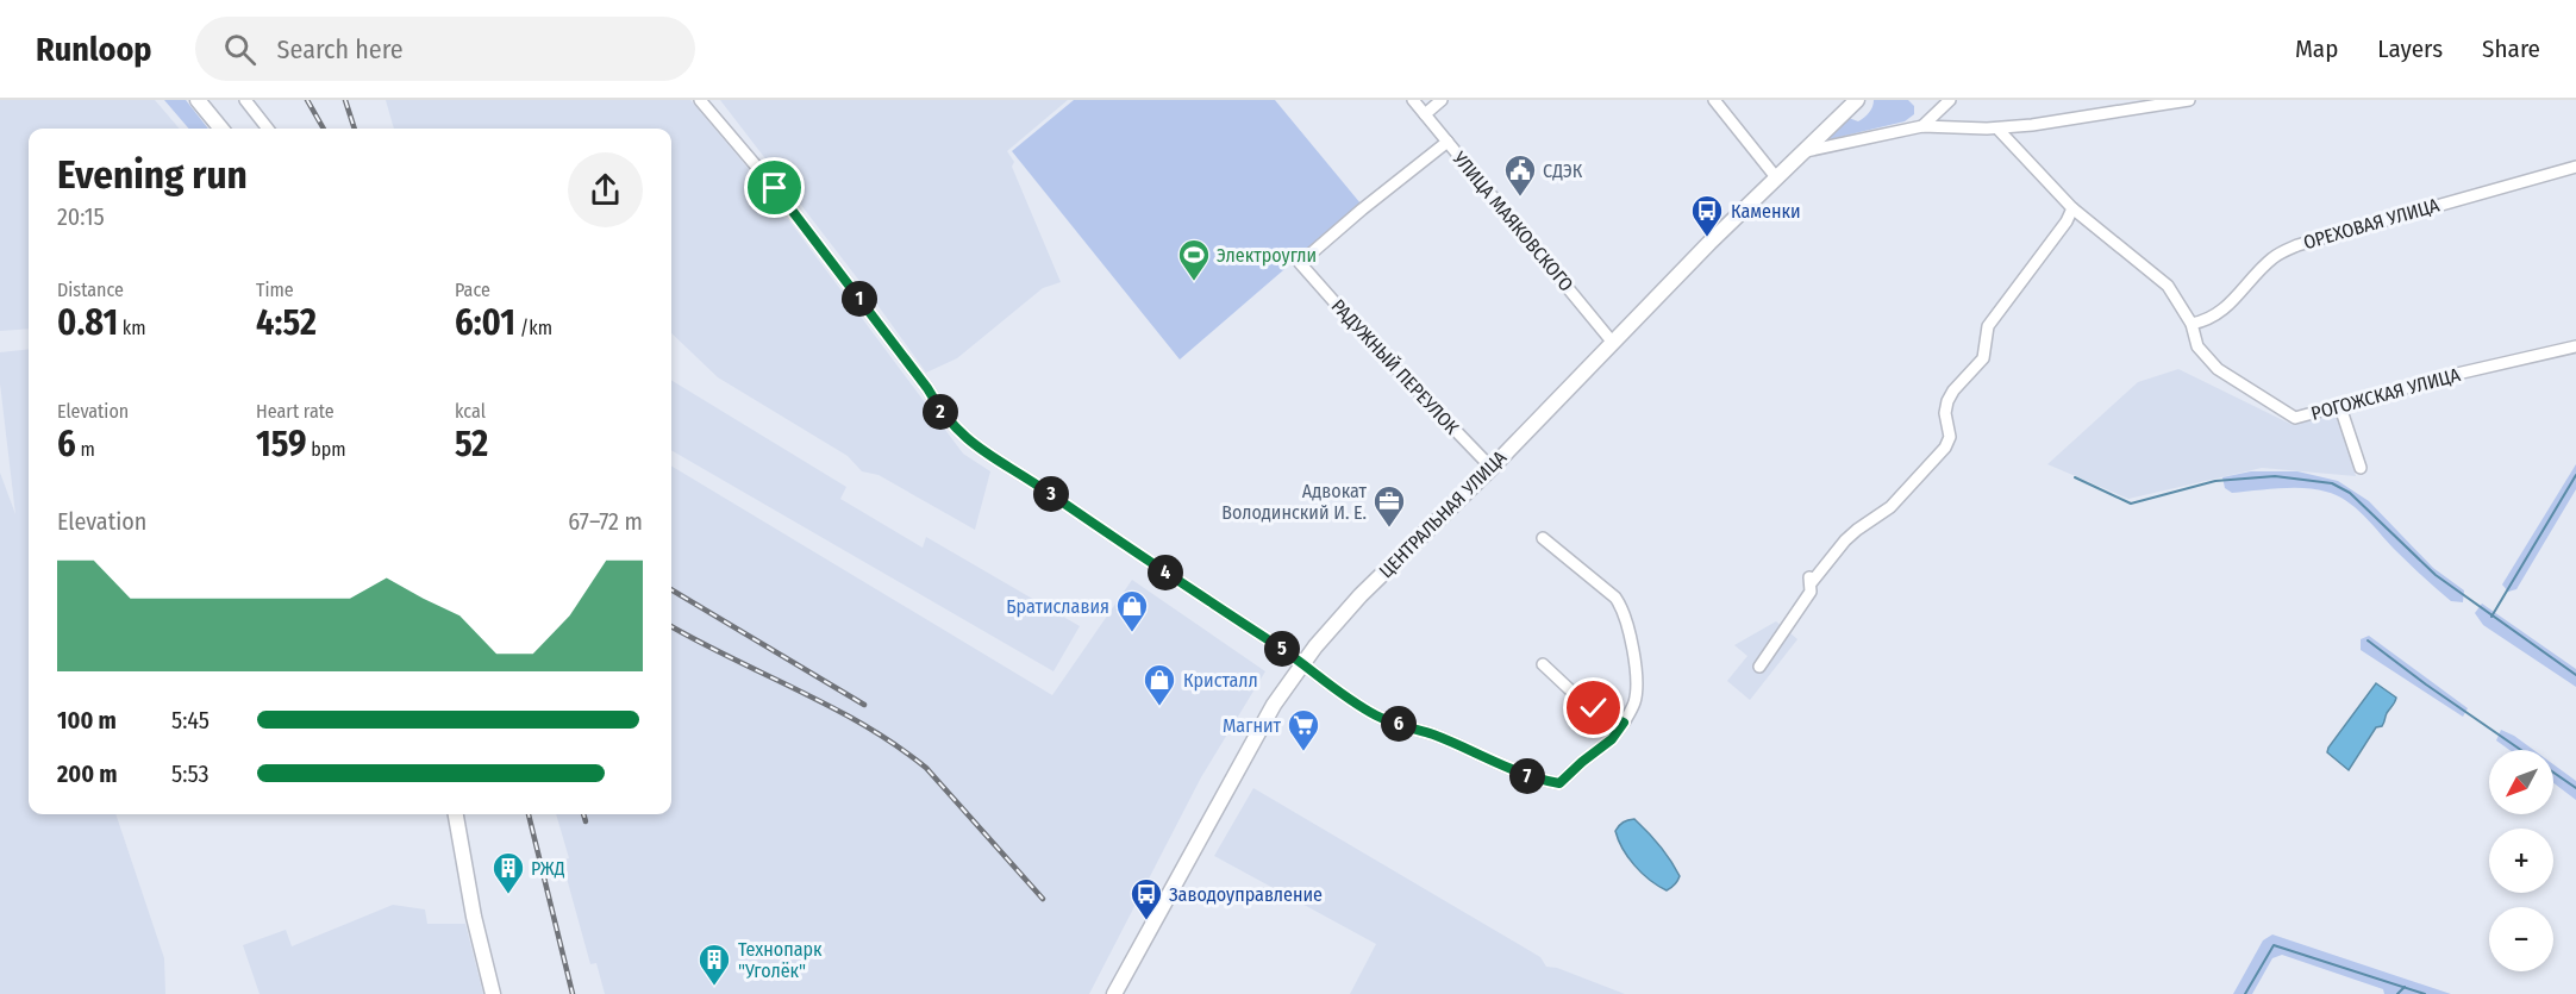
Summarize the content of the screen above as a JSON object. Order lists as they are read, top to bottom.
{
  "streets": {
    "main road": ["ЦЕНТРАЛЬНАЯ УЛИЦА"],
    "street": [
      "УЛИЦА МАЯКОВСКОГО",
      "ОРЕХОВАЯ УЛИЦА",
      "РАДУЖНЫЙ ПЕРЕУЛОК",
      "РОГОЖСКАЯ УЛИЦА"
    ]
  },
  "crossings": [
    ["УЛИЦА МАЯКОВСКОГО", "РАДУЖНЫЙ ПЕРЕУЛОК"],
    ["УЛИЦА МАЯКОВСКОГО", "ЦЕНТРАЛЬНАЯ УЛИЦА"],
    ["ОРЕХОВАЯ УЛИЦА", "РОГОЖСКАЯ УЛИЦА"],
    ["РАДУЖНЫЙ ПЕРЕУЛОК", "ЦЕНТРАЛЬНАЯ УЛИЦА"]
  ],
  "places": {
    "public building": ["СДЭК"],
    "bus stop": ["Каменки", "Заводоуправление"],
    "sports": ["Электроугли"],
    "office": ["Адвокат Володинский И. Е."],
    "shop": ["Братиславия", "Кристалл"],
    "supermarket": ["Магнит"],
    "building": ["РЖД", "Технопарк \"Уголёк\""]
  },
  "north": "bottom left",
  "page": {
    "header": "Runloop",
    "search": "Search here",
    "nav": ["Map", "Layers", "Share"],
    "heading": ["Evening run", "20:15"],
    "stats": [
      ["Distance", "0.81 km"],
      ["Time", "4:52"],
      ["Pace", "6:01 /km"],
      ["Elevation", "6 m"],
      ["Heart rate", "159 bpm"],
      ["kcal", "52"]
    ],
    "pins": [
      "1",
      "2",
      "3",
      "4",
      "5",
      "6",
      "7"
    ],
    "chart": ["Elevation", "67–72 m"],
    "list": [
      {
        "name": "100 m",
        "note": "5:45"
      },
      {
        "name": "200 m",
        "note": "5:53"
      }
    ],
    "map_buttons": ["+", "−"]
  }
}
